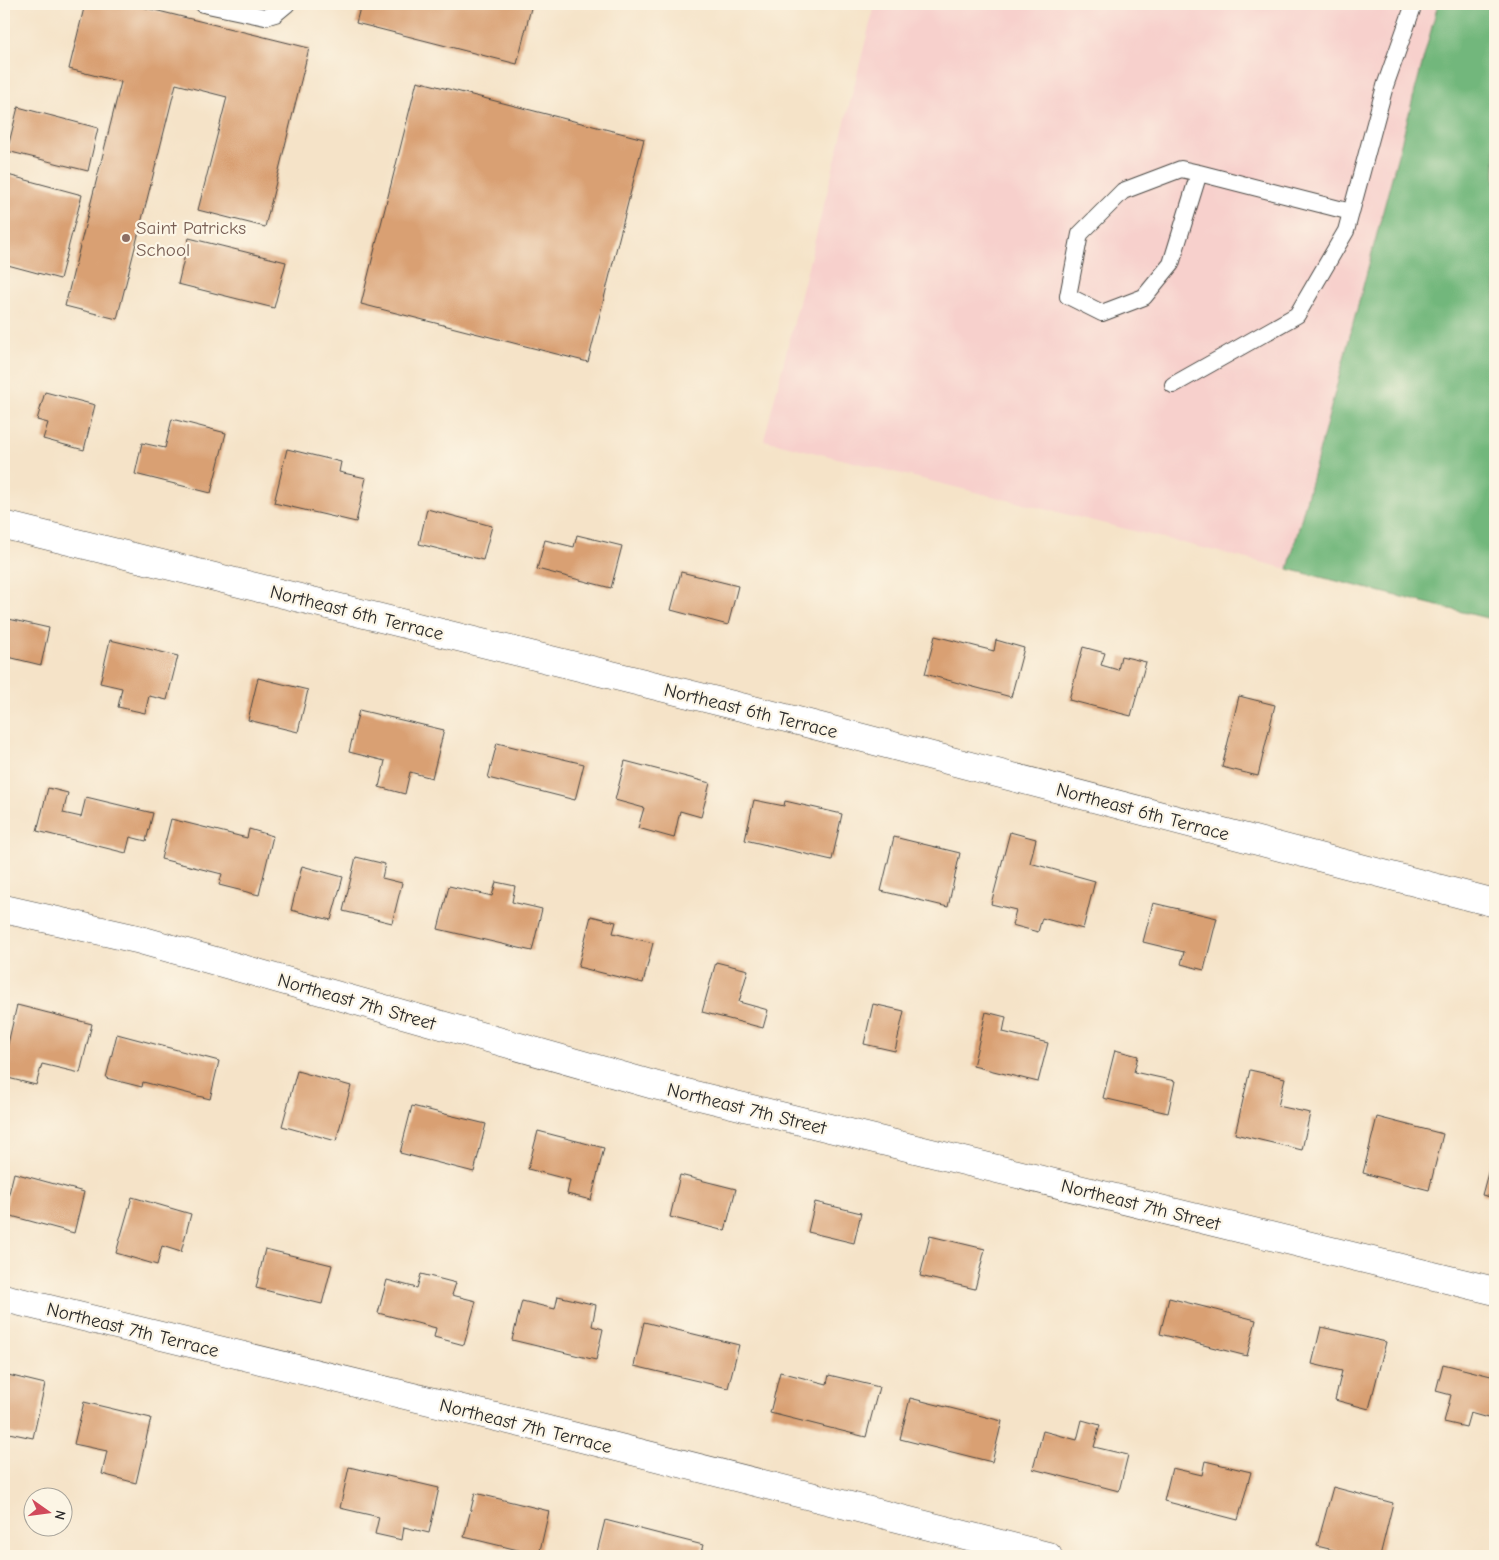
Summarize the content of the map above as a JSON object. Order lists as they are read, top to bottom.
{
  "streets": {
    "street": ["Northeast 6th Terrace", "Northeast 7th Street", "Northeast 7th Terrace"]
  },
  "places": ["Saint Patricks School"],
  "north": "right"
}
